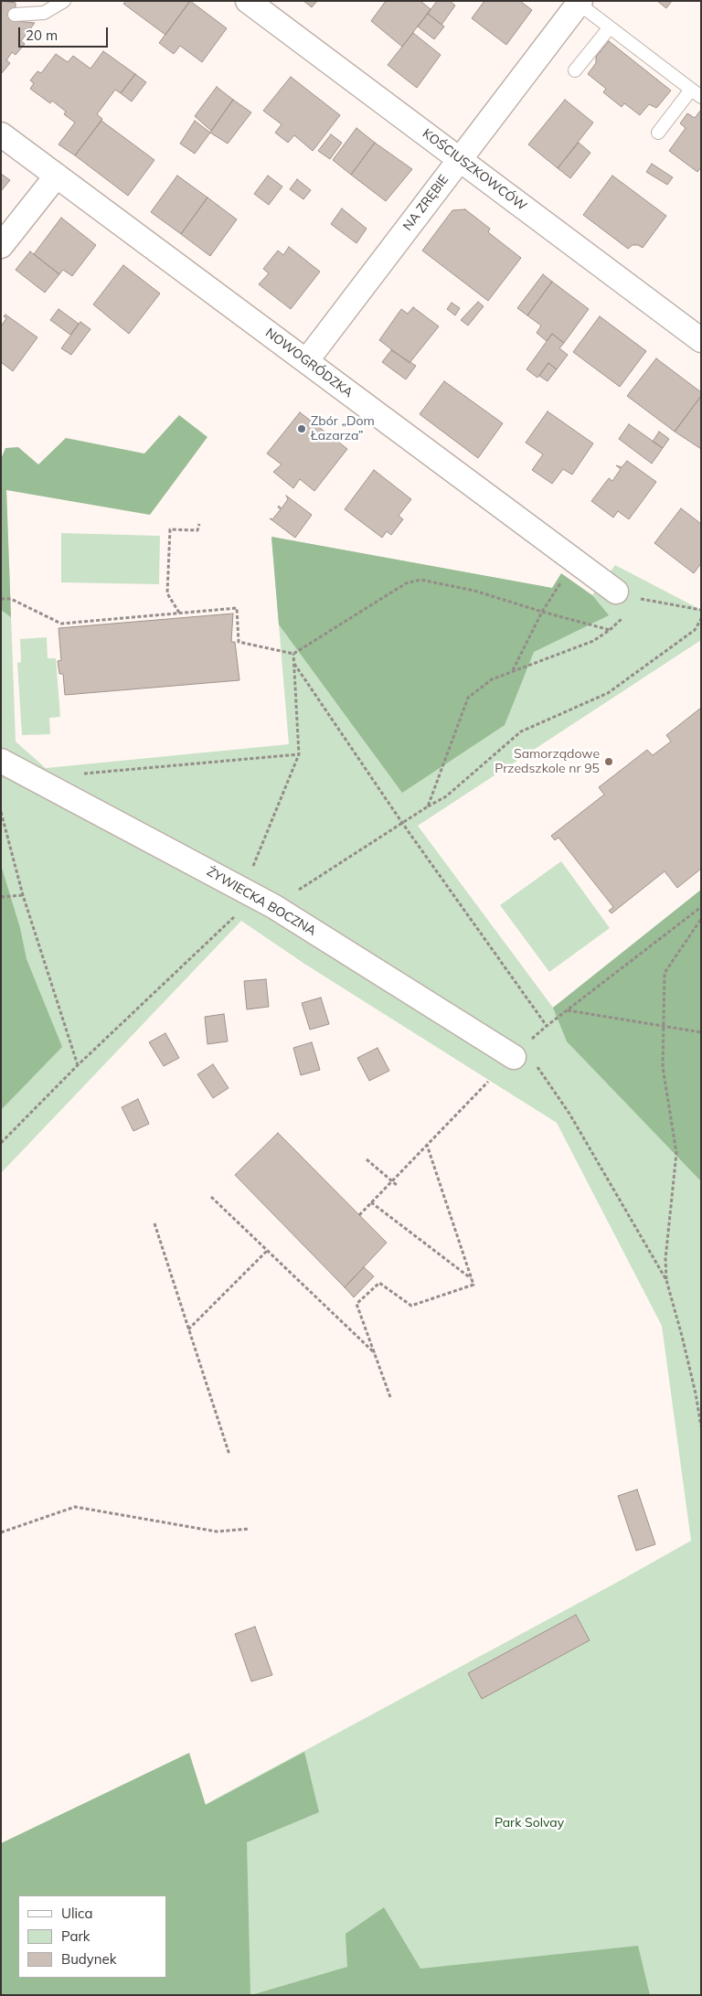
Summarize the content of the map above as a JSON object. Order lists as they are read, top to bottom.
{
  "streets": {
    "street": [
      "KOŚCIUSZKOWCÓW",
      "NA ZRĘBIE",
      "NOWOGRÓDZKA",
      "ŻYWIECKA BOCZNA"
    ]
  },
  "crossings": [
    ["KOŚCIUSZKOWCÓW", "NA ZRĘBIE"],
    ["NA ZRĘBIE", "NOWOGRÓDZKA"]
  ],
  "parks": ["Park Solvay"],
  "places": ["Zbór „Dom Łazarza”", "Samorządowe Przedszkole nr 95"],
  "legend": ["Ulica", "Park", "Budynek"],
  "scale_bar": "20 m"
}
